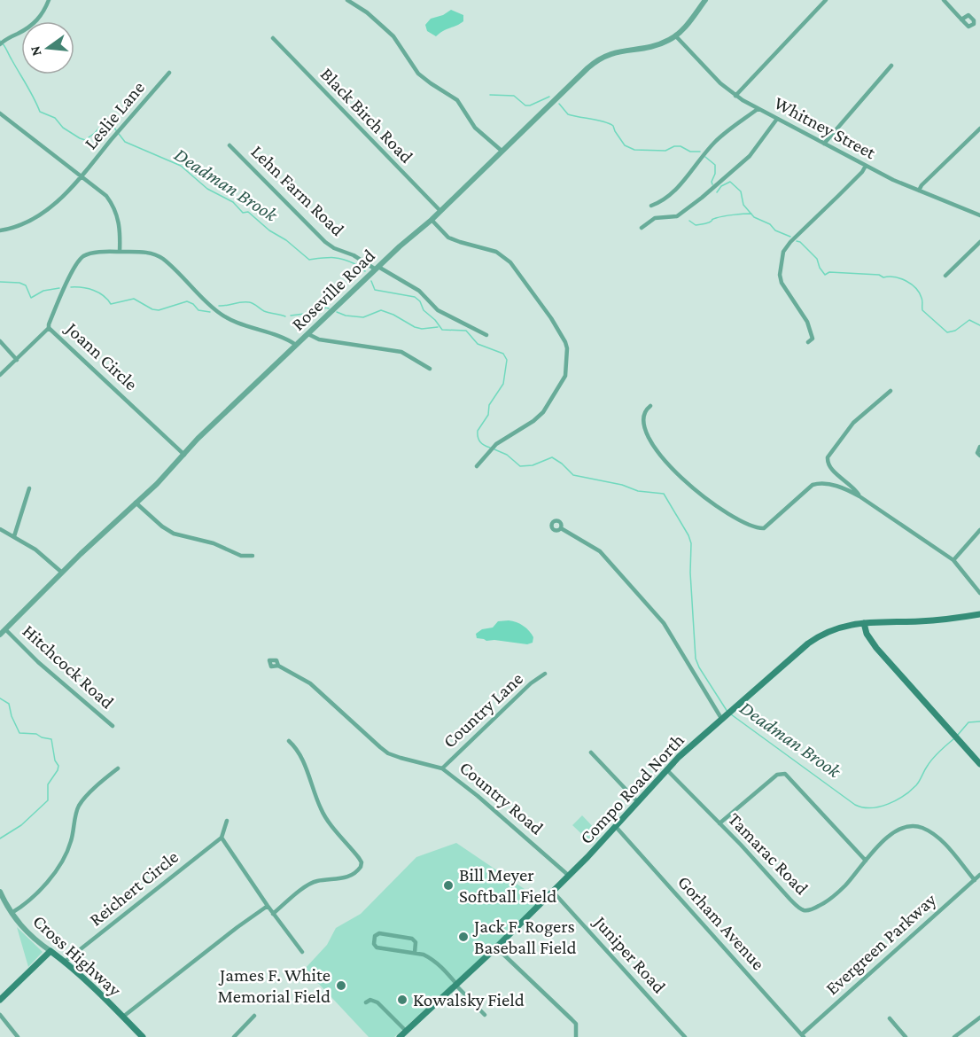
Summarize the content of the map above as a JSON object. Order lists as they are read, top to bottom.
{
  "streets": {
    "main road": ["Compo Road North", "Cross Highway"],
    "street": [
      "Leslie Lane",
      "Black Birch Road",
      "Whitney Street",
      "Lehn Farm Road",
      "Roseville Road",
      "Joann Circle",
      "Hitchcock Road",
      "Country Lane",
      "Country Road",
      "Tamarac Road",
      "Reichert Circle",
      "Gorham Avenue",
      "Evergreen Parkway",
      "Juniper Road"
    ]
  },
  "crossings": [
    ["Black Birch Road", "Roseville Road"],
    ["Whitney Street", "Roseville Road"],
    ["Lehn Farm Road", "Roseville Road"],
    ["Roseville Road", "Joann Circle"],
    ["Roseville Road", "Hitchcock Road"],
    ["Country Lane", "Country Road"],
    ["Compo Road North", "Country Road"],
    ["Compo Road North", "Tamarac Road"],
    ["Compo Road North", "Gorham Avenue"],
    ["Compo Road North", "Juniper Road"],
    ["Tamarac Road", "Evergreen Parkway"],
    ["Reichert Circle", "Cross Highway"],
    ["Gorham Avenue", "Evergreen Parkway"]
  ],
  "water": ["Deadman Brook"],
  "places": [
    "Bill Meyer Softball Field",
    "Jack F. Rogers Baseball Field",
    "James F. White Memorial Field",
    "Kowalsky Field"
  ],
  "north": "left"
}
